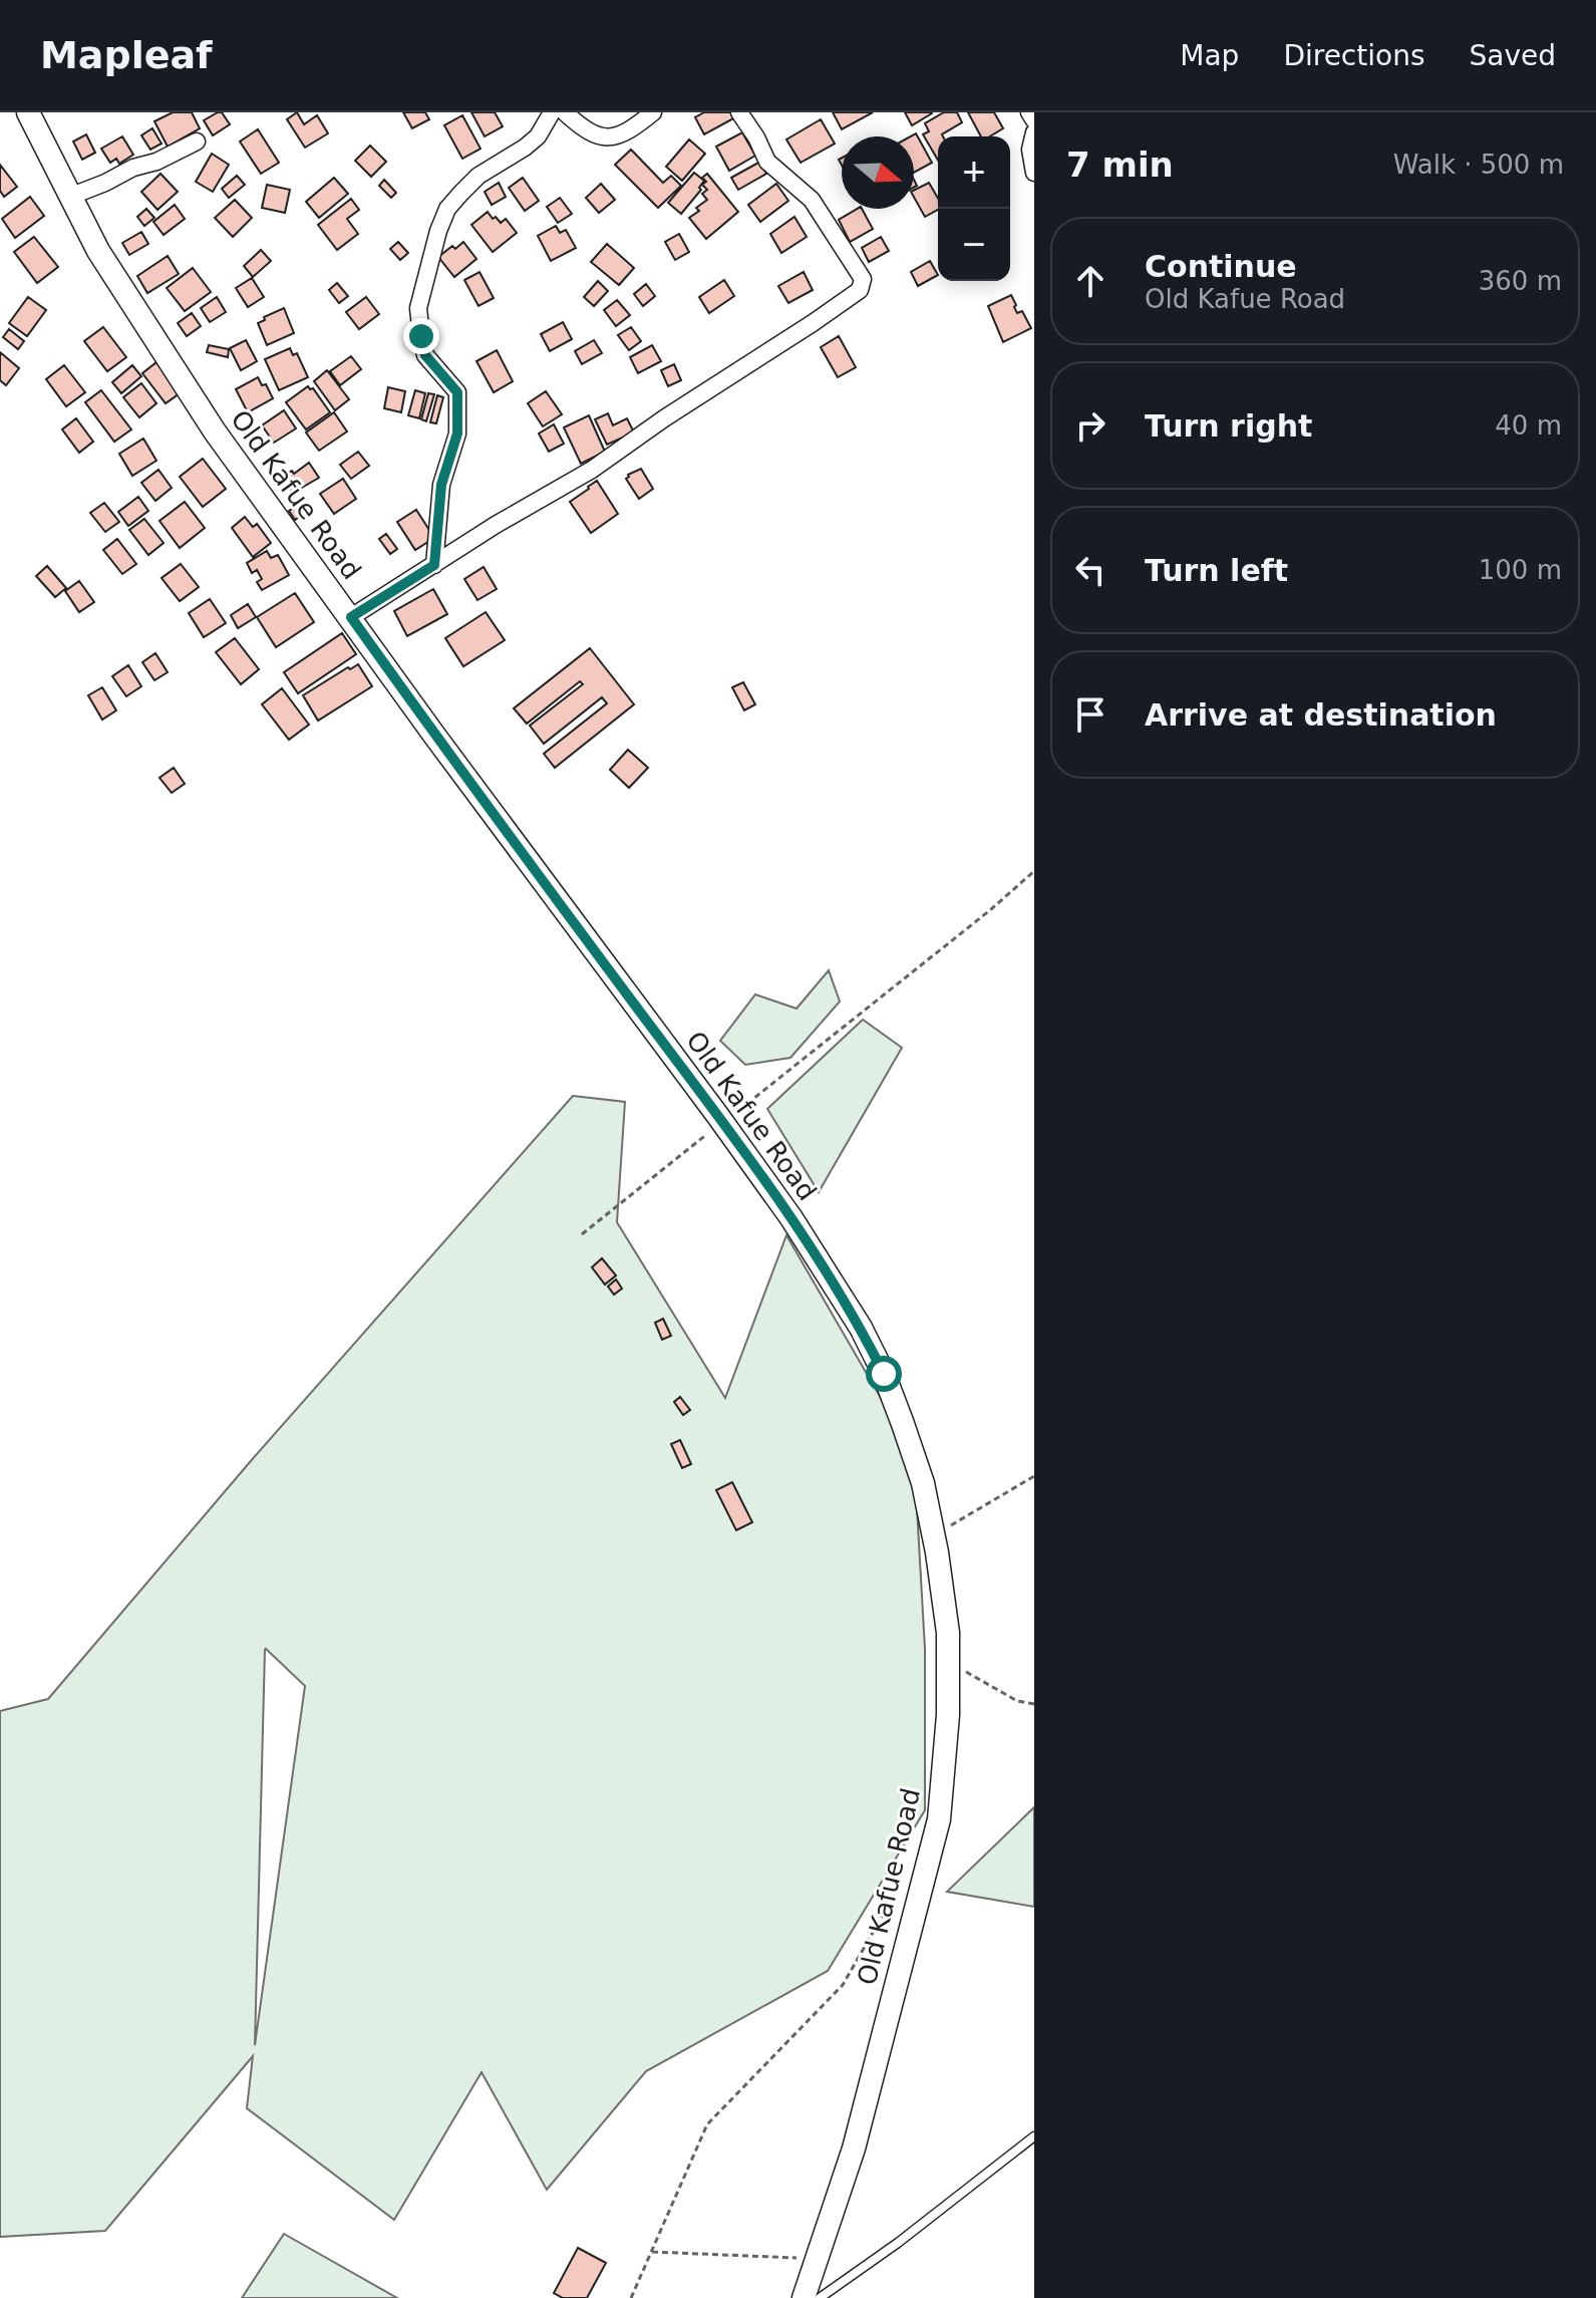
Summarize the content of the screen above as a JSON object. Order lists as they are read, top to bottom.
{
  "streets": {
    "street": ["Old Kafue Road"]
  },
  "north": "right",
  "page": {
    "header": "Mapleaf",
    "nav": ["Map", "Directions", "Saved"],
    "heading": ["7 min", "Walk · 500 m"],
    "map_buttons": ["+", "−"],
    "list": [
      ["Continue", "Old Kafue Road", "360 m"],
      ["Turn right", "40 m"],
      ["Turn left", "100 m"],
      "Arrive at destination"
    ]
  }
}
